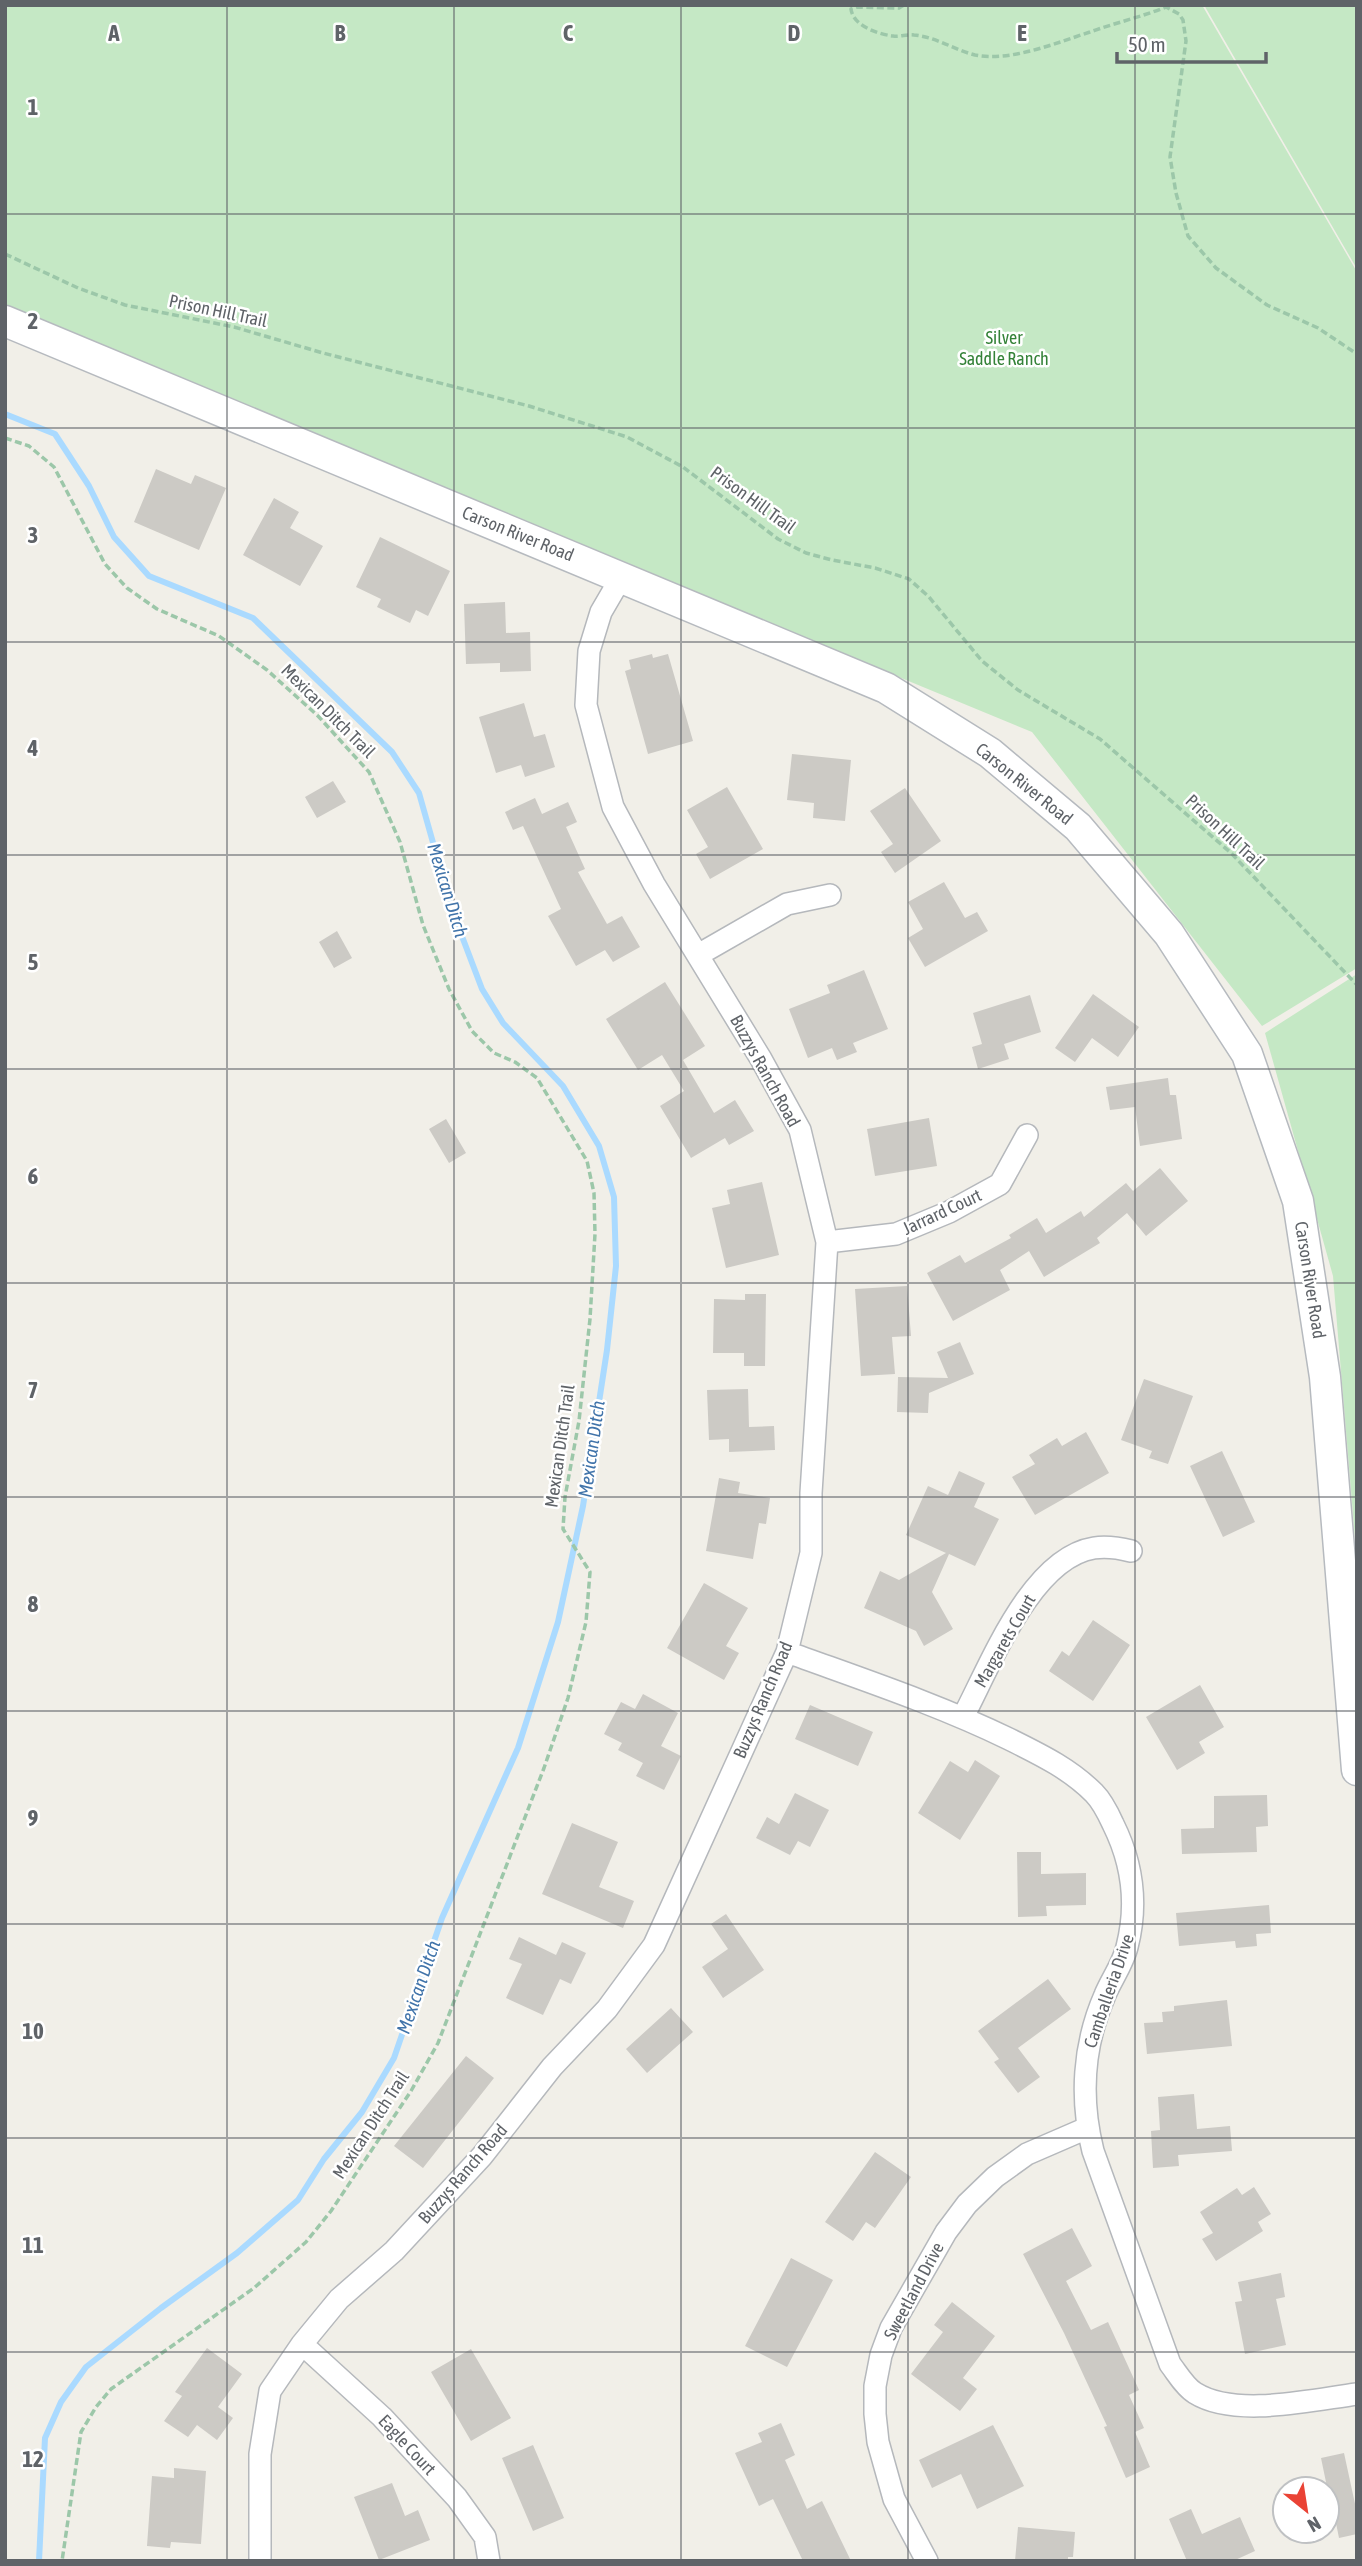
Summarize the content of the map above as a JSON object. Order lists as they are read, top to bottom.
{
  "streets": {
    "street": [
      "Carson River Road",
      "Buzzys Ranch Road",
      "Jarrard Court",
      "Margarets Court",
      "Camballeria Drive",
      "Sweetland Drive",
      "Eagle Court"
    ],
    "path": ["Prison Hill Trail", "Mexican Ditch Trail"]
  },
  "crossings": [
    ["Carson River Road", "Buzzys Ranch Road"],
    ["Buzzys Ranch Road", "Jarrard Court"],
    ["Buzzys Ranch Road", "Camballeria Drive"],
    ["Buzzys Ranch Road", "Eagle Court"],
    ["Margarets Court", "Camballeria Drive"],
    ["Camballeria Drive", "Sweetland Drive"]
  ],
  "water": ["Mexican Ditch"],
  "parks": ["Silver Saddle Ranch"],
  "scale_bar": "50 m",
  "north": "bottom right",
  "grid": {
    "columns": [
      "A",
      "B",
      "C",
      "D",
      "E"
    ],
    "rows": [
      "1",
      "2",
      "3",
      "4",
      "5",
      "6",
      "7",
      "8",
      "9",
      "10",
      "11",
      "12"
    ]
  }
}
